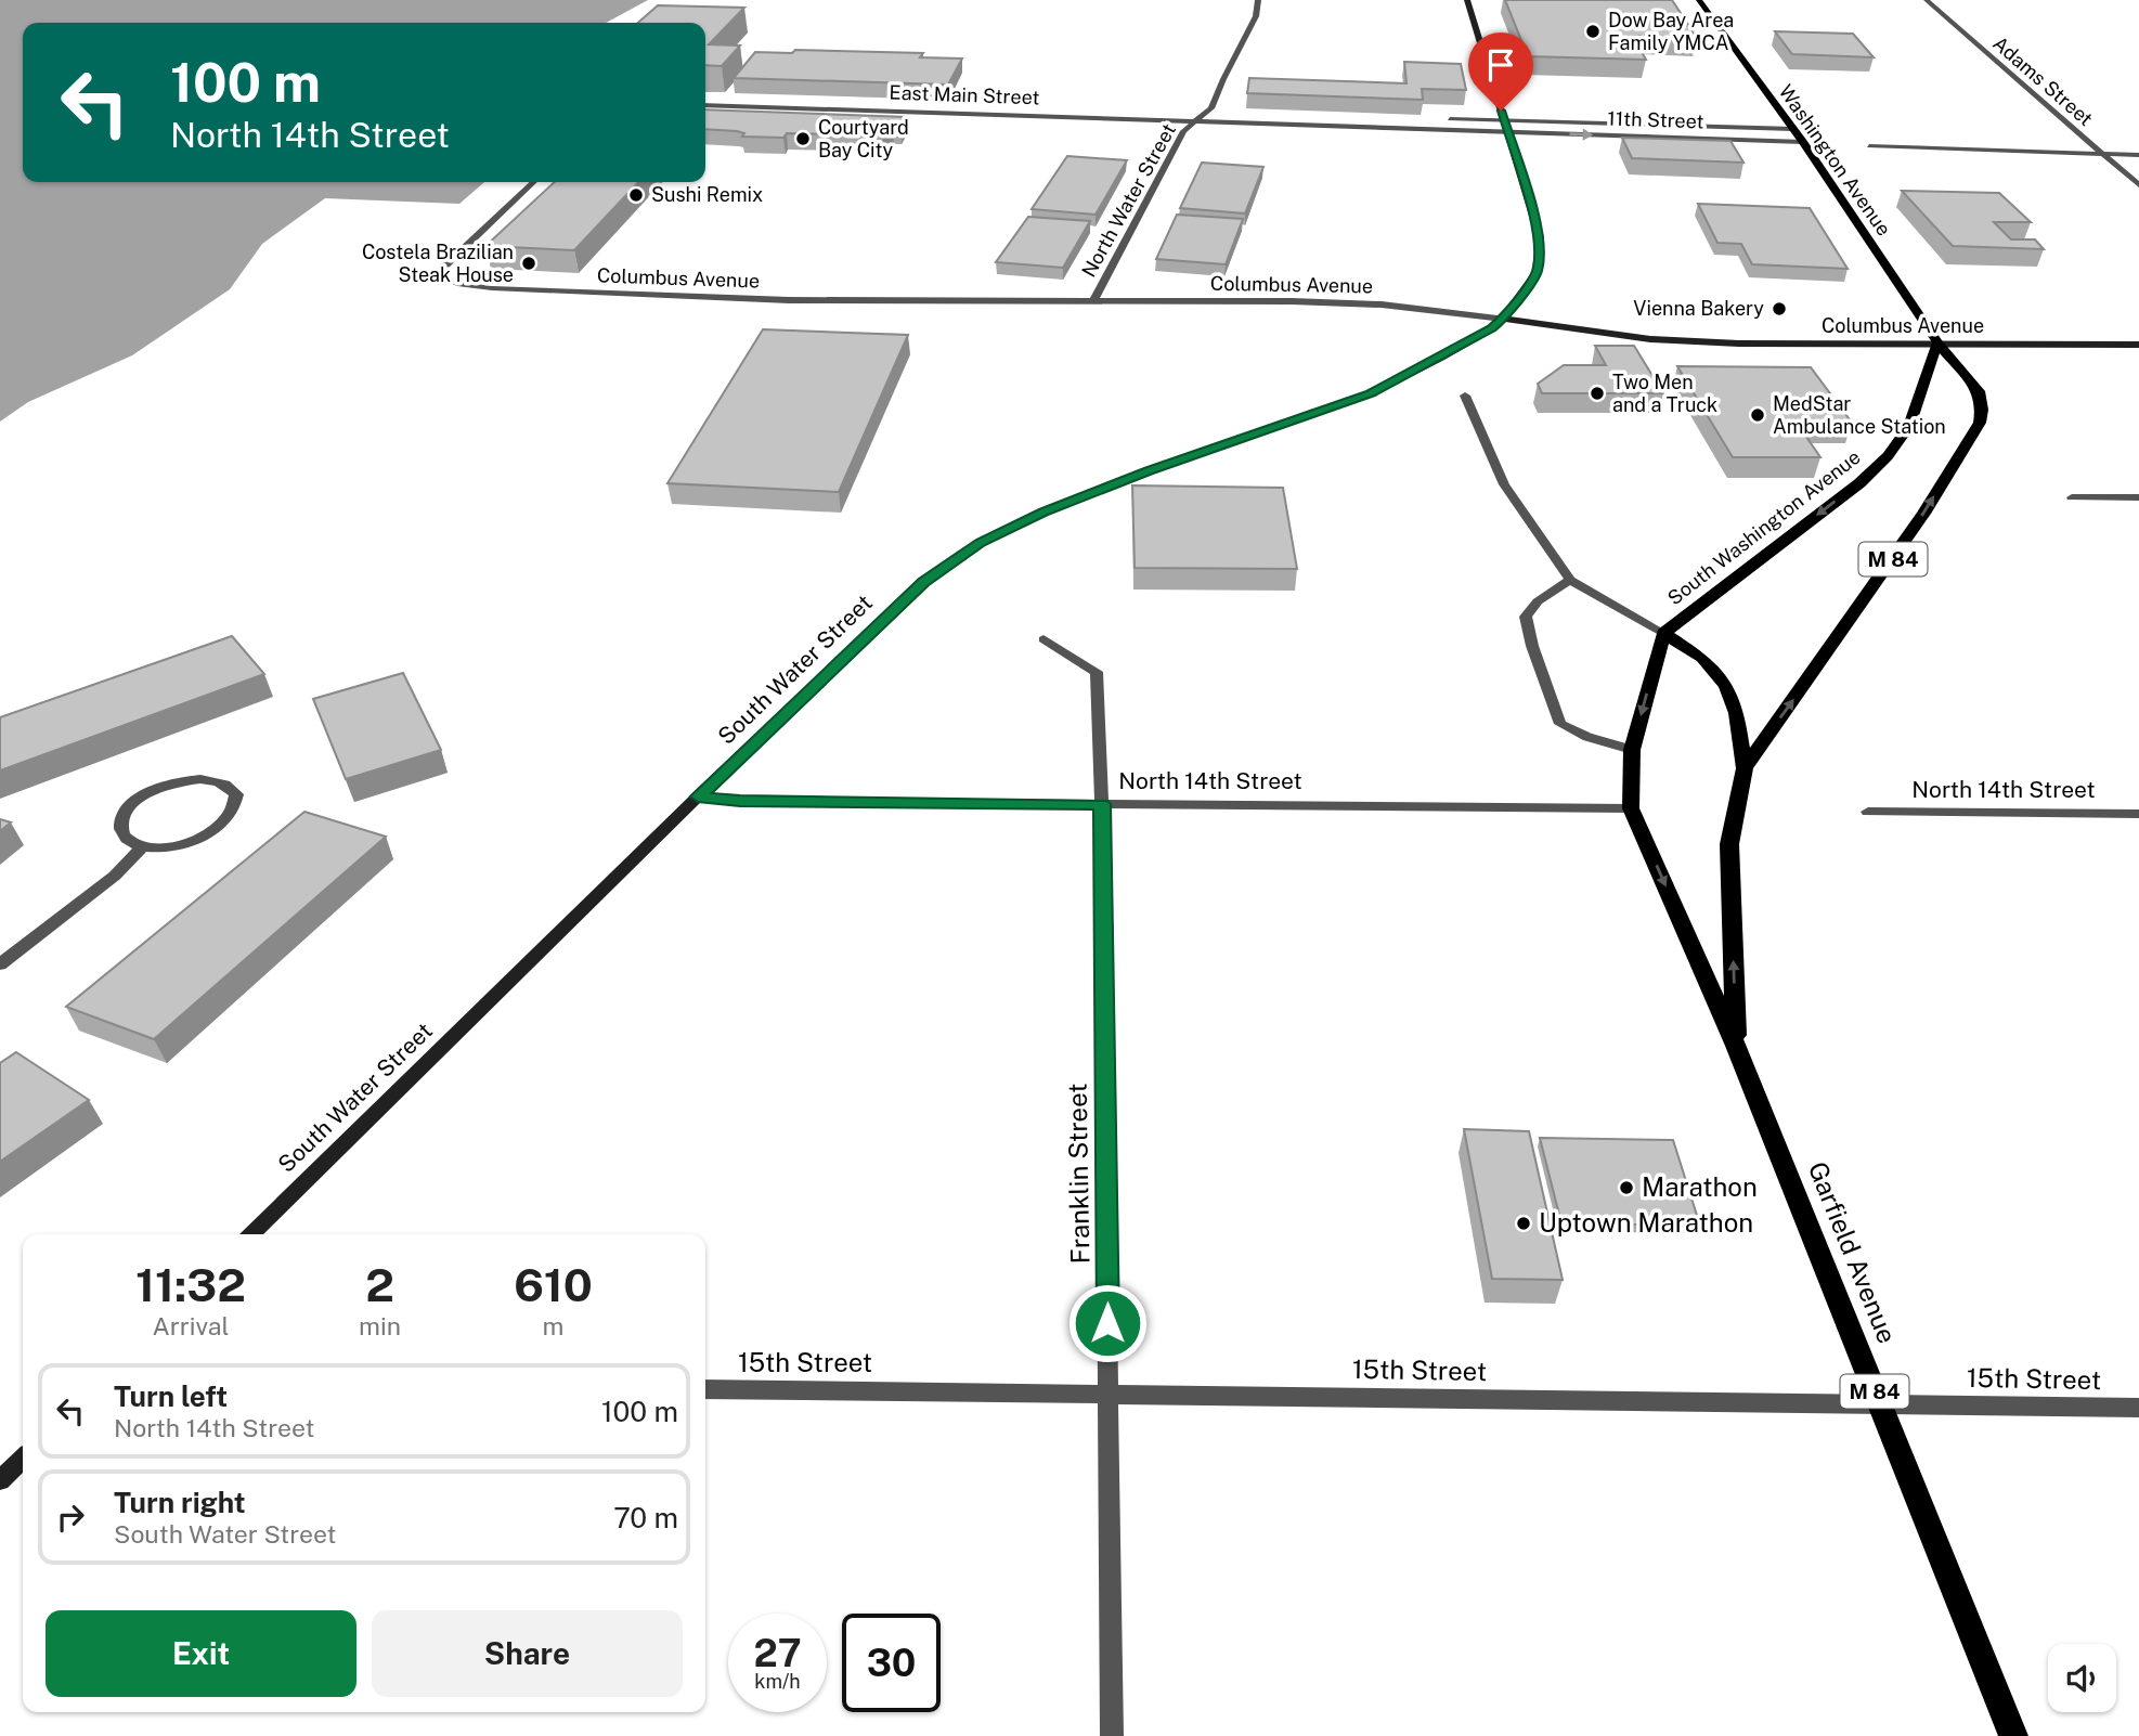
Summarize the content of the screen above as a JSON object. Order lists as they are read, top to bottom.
{
  "streets": {
    "main road": [
      "Washington Avenue",
      "South Washington Avenue",
      "M 84",
      "Garfield Avenue"
    ],
    "street": [
      "Adams Street",
      "East Main Street",
      "11th Street",
      "North Water Street",
      "Columbus Avenue",
      "South Water Street",
      "North 14th Street",
      "Franklin Street",
      "15th Street"
    ]
  },
  "crossings": [
    ["East Main Street", "11th Street"],
    ["East Main Street", "North Water Street"],
    ["East Main Street", "South Water Street"],
    ["11th Street", "Washington Avenue"],
    ["11th Street", "South Water Street"],
    ["Washington Avenue", "Columbus Avenue"],
    ["Washington Avenue", "South Washington Avenue"],
    ["Washington Avenue", "M 84"],
    ["North Water Street", "Columbus Avenue"],
    ["Columbus Avenue", "South Washington Avenue"],
    ["Columbus Avenue", "M 84"],
    ["Columbus Avenue", "South Water Street"],
    ["South Washington Avenue", "M 84"],
    ["South Washington Avenue", "Garfield Avenue"],
    ["M 84", "Garfield Avenue"],
    ["South Water Street", "North 14th Street"],
    ["North 14th Street", "Franklin Street"],
    ["North 14th Street", "Garfield Avenue"],
    ["Franklin Street", "15th Street"],
    ["Garfield Avenue", "15th Street"]
  ],
  "one_way": ["South Washington Avenue"],
  "places": [
    "Dow Bay Area Family YMCA",
    "Courtyard Bay City",
    "Sushi Remix",
    "Costela Brazilian Steak House",
    "Vienna Bakery",
    "Two Men and a Truck",
    "MedStar Ambulance Station",
    "Marathon",
    "Uptown Marathon"
  ],
  "page": {
    "turn": ["100 m", "North 14th Street"],
    "eta": [
      "11:32",
      "Arrival",
      "2",
      "min",
      "610",
      "m"
    ],
    "list": [
      {
        "name": "Turn left",
        "note": "North 14th Street",
        "value": "100 m"
      },
      {
        "name": "Turn right",
        "note": "South Water Street",
        "value": "70 m"
      }
    ],
    "buttons": ["Exit", "Share"],
    "speed": "27 km/h",
    "limit": "30"
  }
}
